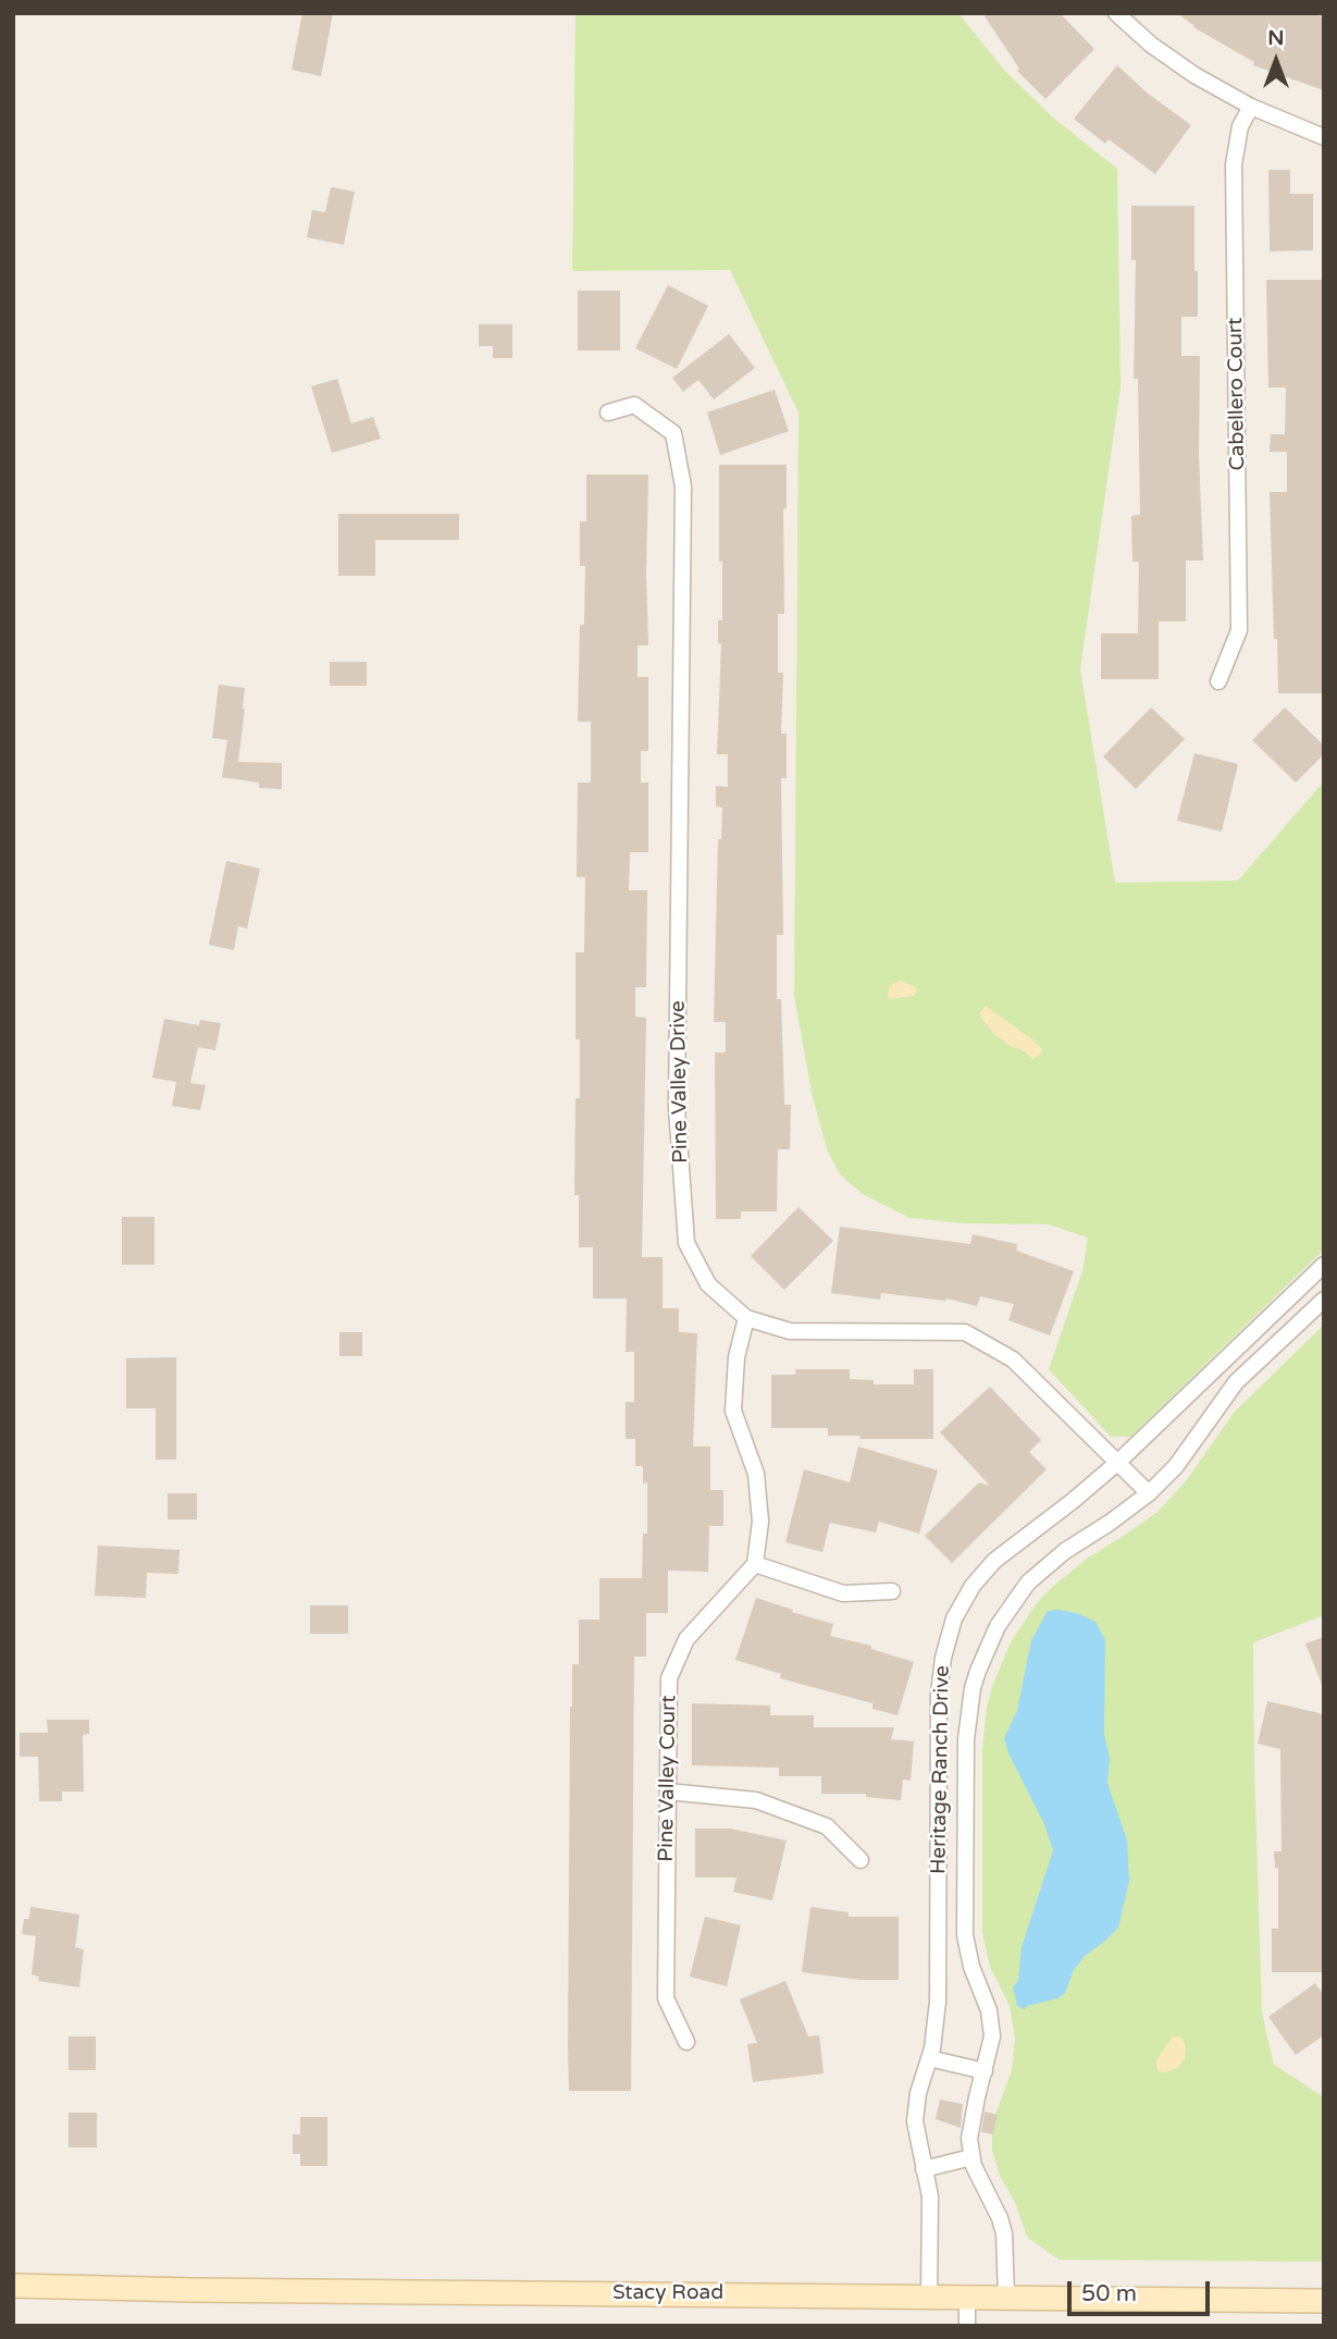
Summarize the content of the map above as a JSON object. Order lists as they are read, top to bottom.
{
  "streets": {
    "main road": ["Stacy Road"],
    "street": [
      "Cabellero Court",
      "Pine Valley Drive",
      "Heritage Ranch Drive",
      "Pine Valley Court"
    ]
  },
  "crossings": [
    ["Pine Valley Drive", "Heritage Ranch Drive"],
    ["Heritage Ranch Drive", "Stacy Road"]
  ],
  "scale_bar": "50 m",
  "north": "top"
}
